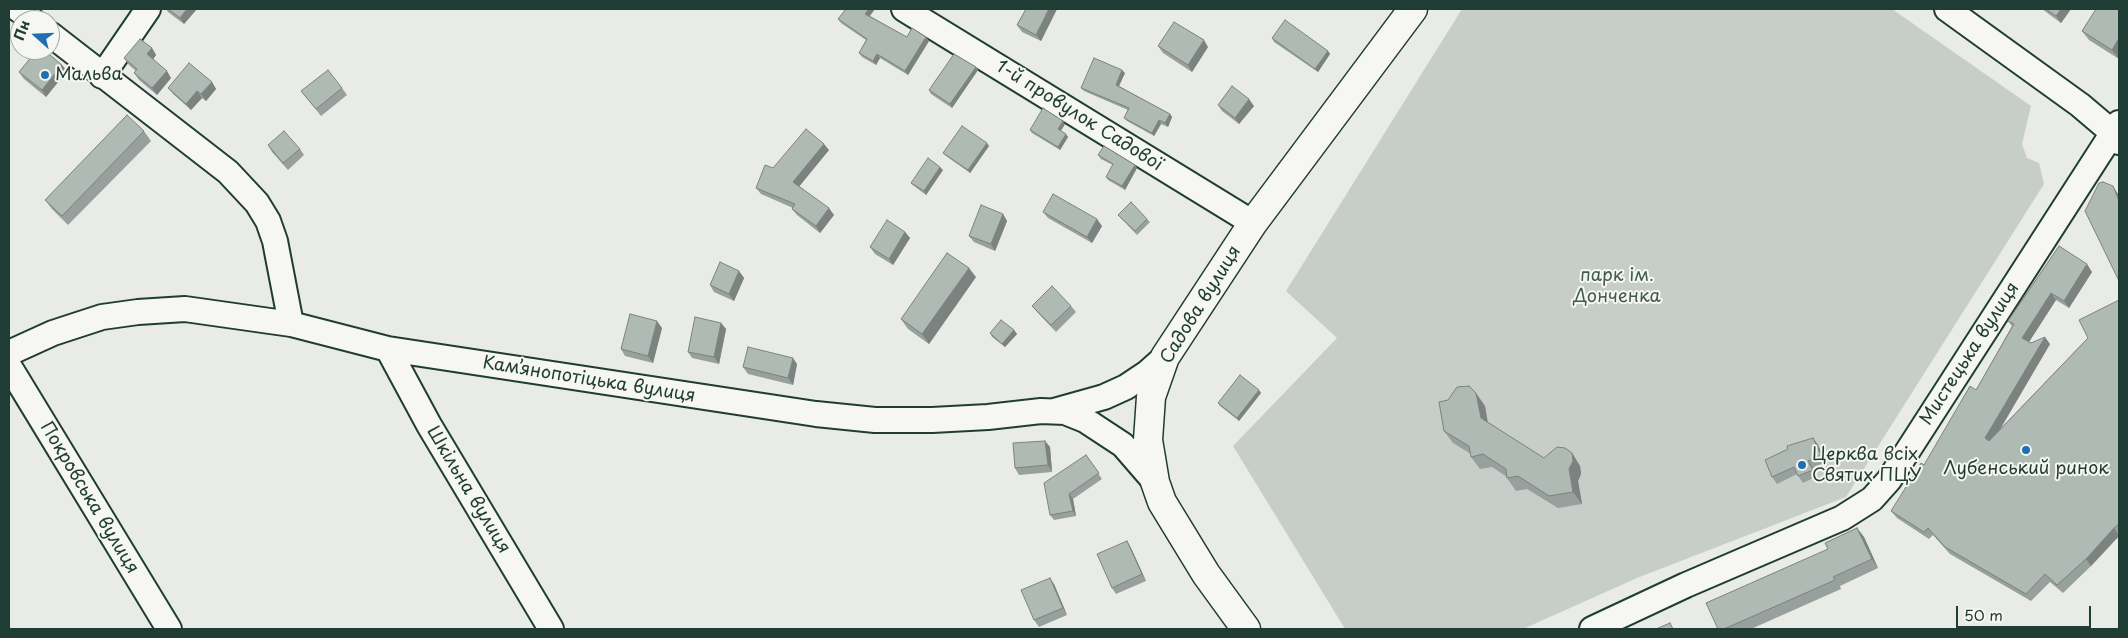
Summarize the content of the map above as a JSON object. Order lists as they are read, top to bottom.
{
  "streets": {
    "main road": ["Садова вулиця"],
    "street": [
      "1-й провулок Садової",
      "Мистецька вулиця",
      "Камʼянопотіцька вулиця",
      "Шкільна вулиця",
      "Покровська вулиця"
    ]
  },
  "crossings": [
    ["1-й провулок Садової", "Садова вулиця"],
    ["Садова вулиця", "Камʼянопотіцька вулиця"],
    ["Камʼянопотіцька вулиця", "Шкільна вулиця"]
  ],
  "parks": ["парк ім. Донченка"],
  "places": ["Мальва", "Лубенський ринок", "Церква всіх Святих ПЦУ"],
  "scale_bar": "50 m",
  "north": "left"
}
